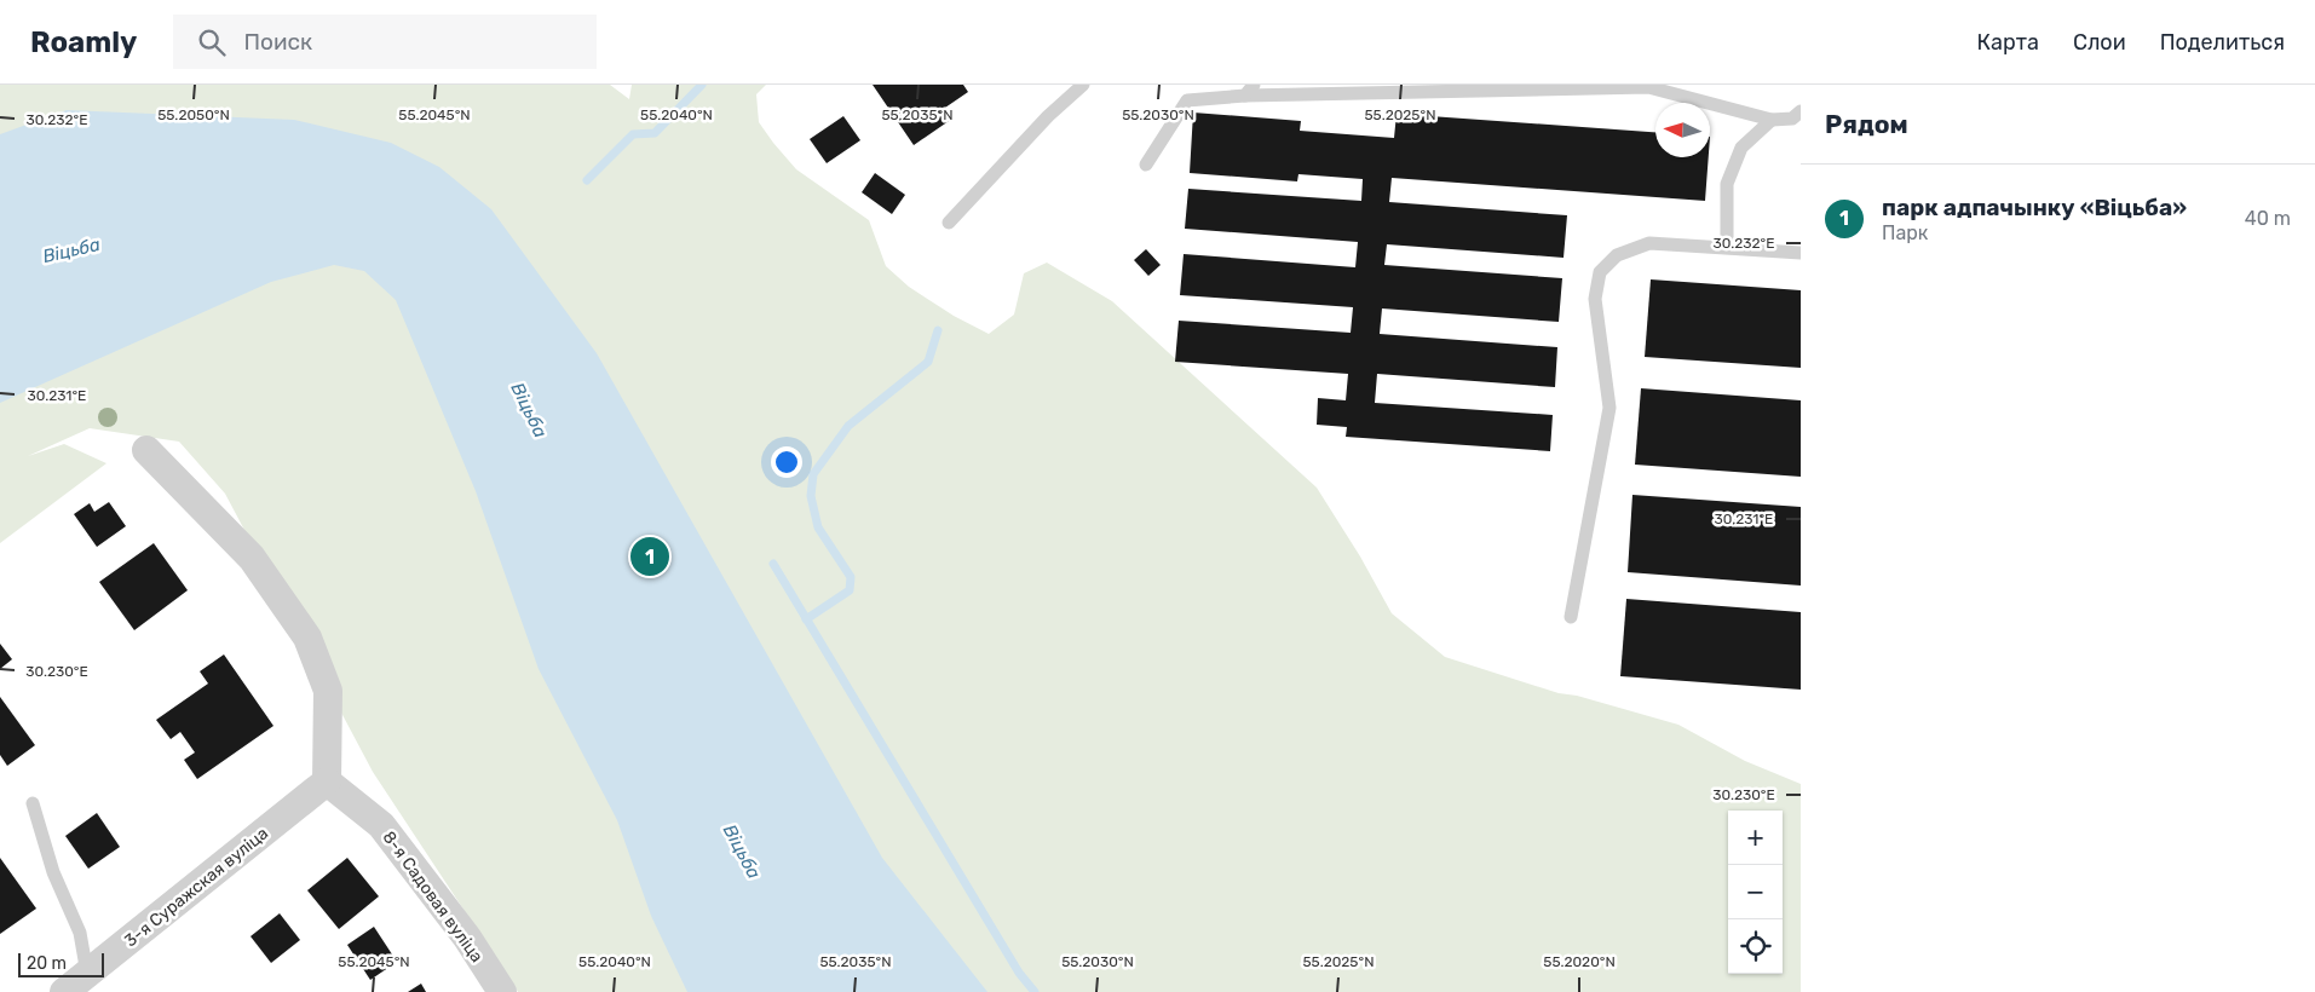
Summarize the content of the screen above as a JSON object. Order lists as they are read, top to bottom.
{
  "streets": {
    "street": ["3-я Суражская вуліца", "8-я Садовая вуліца"]
  },
  "crossings": [
    ["3-я Суражская вуліца", "8-я Садовая вуліца"]
  ],
  "water": ["Віцьба"],
  "scale_bar": "20 m",
  "north": "left",
  "page": {
    "header": "Roamly",
    "search": "Поиск",
    "nav": ["Карта", "Слои", "Поделиться"],
    "heading": "Рядом",
    "list": [
      {
        "mark": "1",
        "name": "парк адпачынку «Віцьба»",
        "note": "Парк",
        "value": "40 m"
      }
    ],
    "pins": "1",
    "map_buttons": ["+", "−"],
    "scale": "20 m"
  },
  "coordinates": [
    "55.2050°N",
    "55.2045°N",
    "55.2040°N",
    "55.2035°N",
    "55.2030°N",
    "55.2025°N",
    "30.232°E",
    "30.231°E",
    "30.230°E",
    "55.2020°N"
  ]
}
